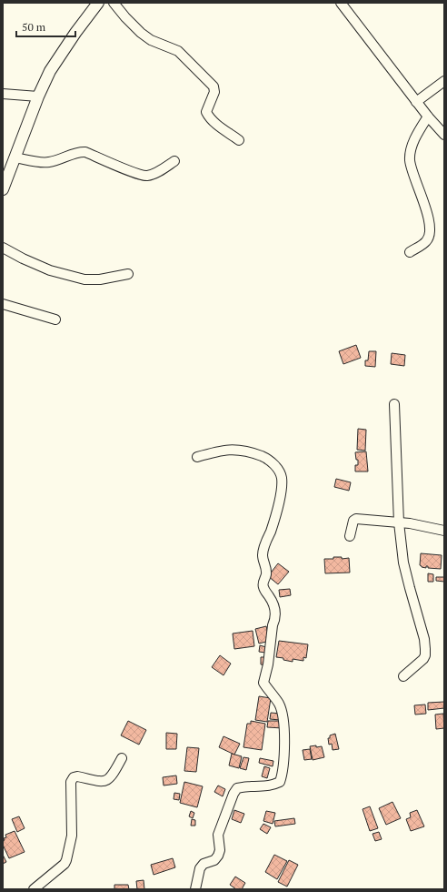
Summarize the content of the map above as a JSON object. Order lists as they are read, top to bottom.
{
  "scale_bar": "50 m"
}
